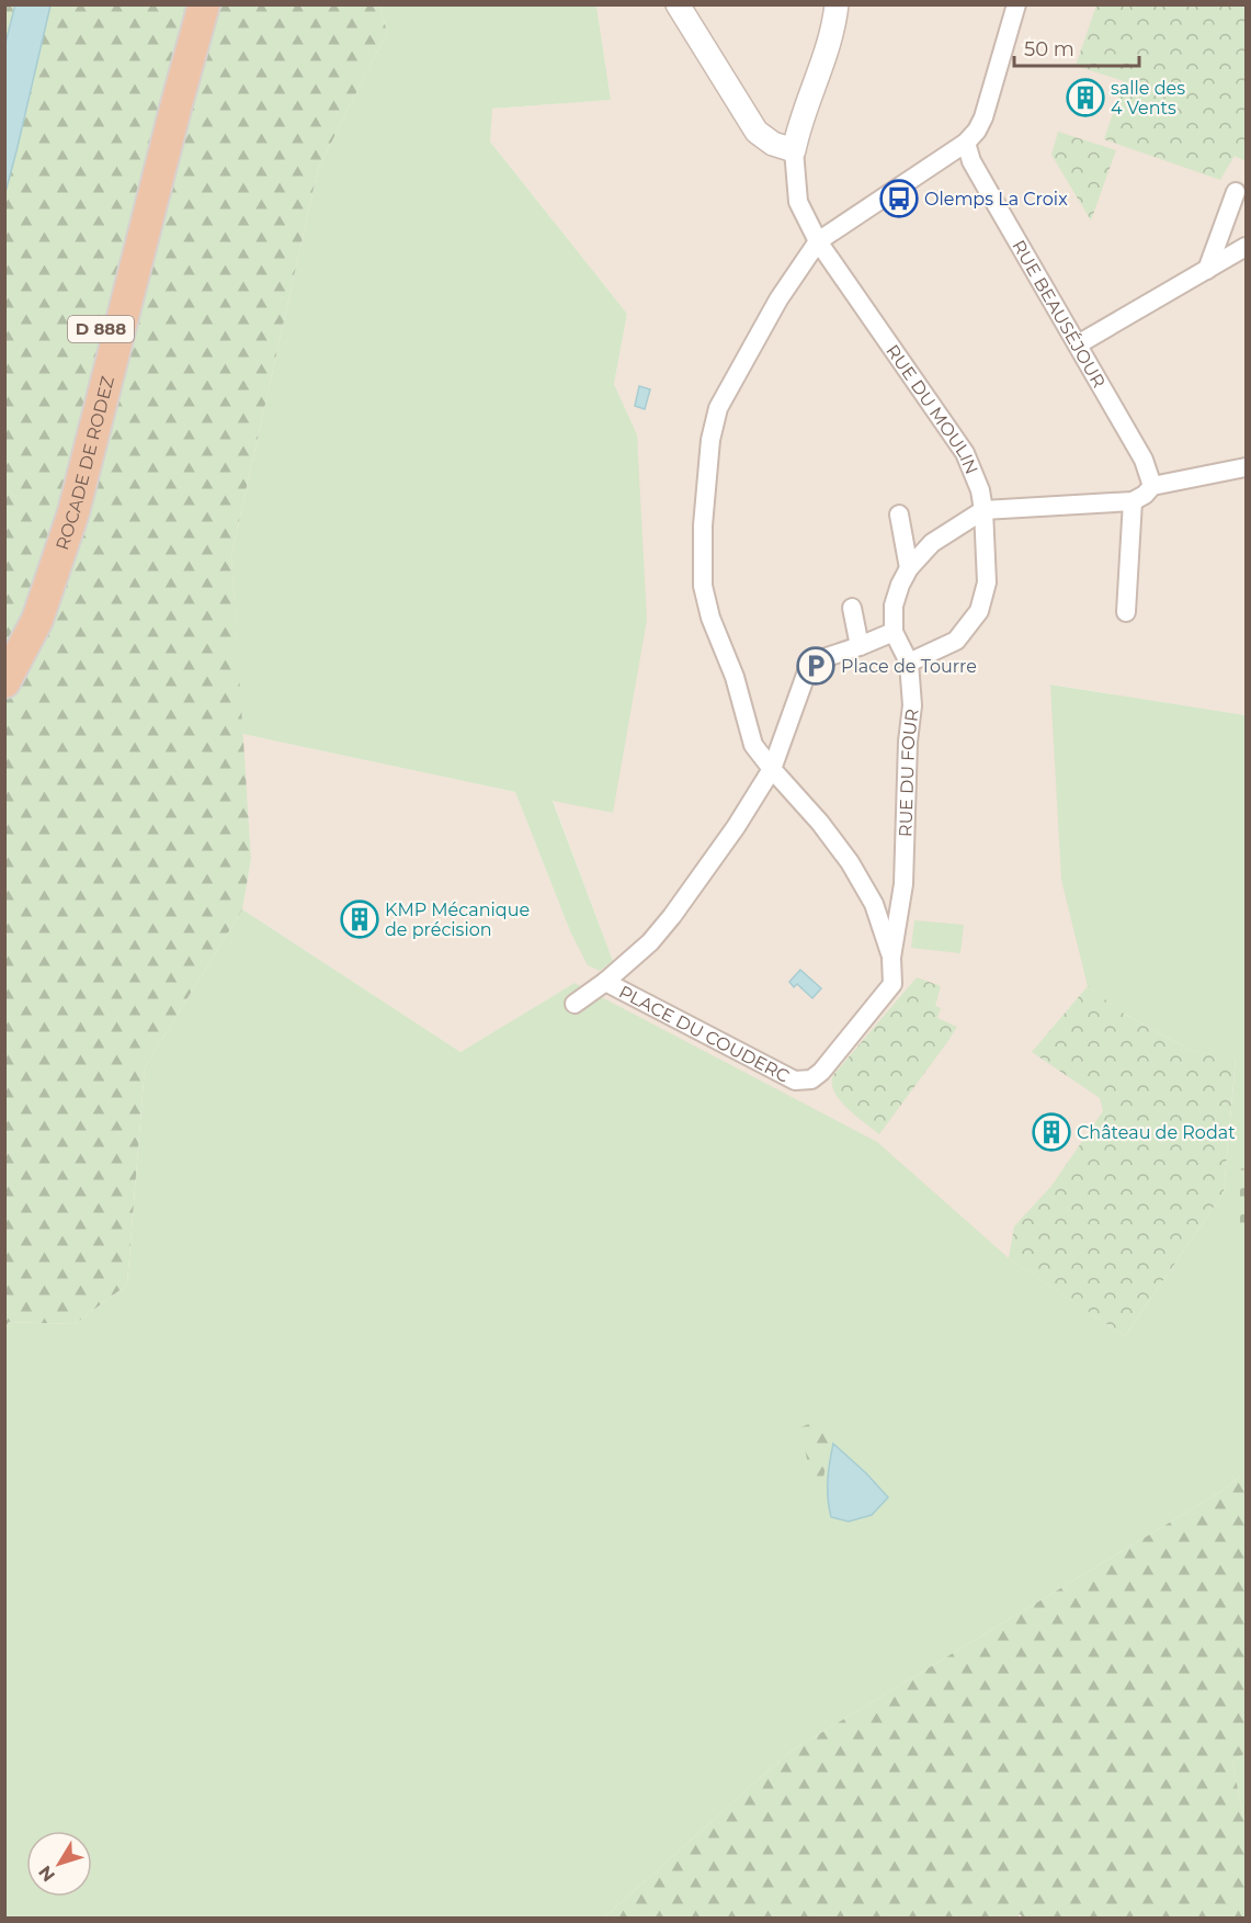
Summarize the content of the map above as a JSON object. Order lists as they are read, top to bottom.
{
  "streets": {
    "highway": ["D 888", "ROCADE DE RODEZ"],
    "street": [
      "RUE BEAUSÉJOUR",
      "RUE DU MOULIN",
      "RUE DU FOUR",
      "PLACE DU COUDERC"
    ]
  },
  "crossings": [
    ["RUE DU MOULIN", "RUE DU FOUR"],
    ["RUE DU MOULIN", "PLACE DU COUDERC"],
    ["RUE DU FOUR", "PLACE DU COUDERC"]
  ],
  "places": {
    "building": ["salle des 4 Vents", "KMP Mécanique de précision", "Château de Rodat"],
    "bus stop": ["Olemps La Croix"],
    "parking": ["Place de Tourre"]
  },
  "scale_bar": "50 m",
  "north": "bottom left"
}
